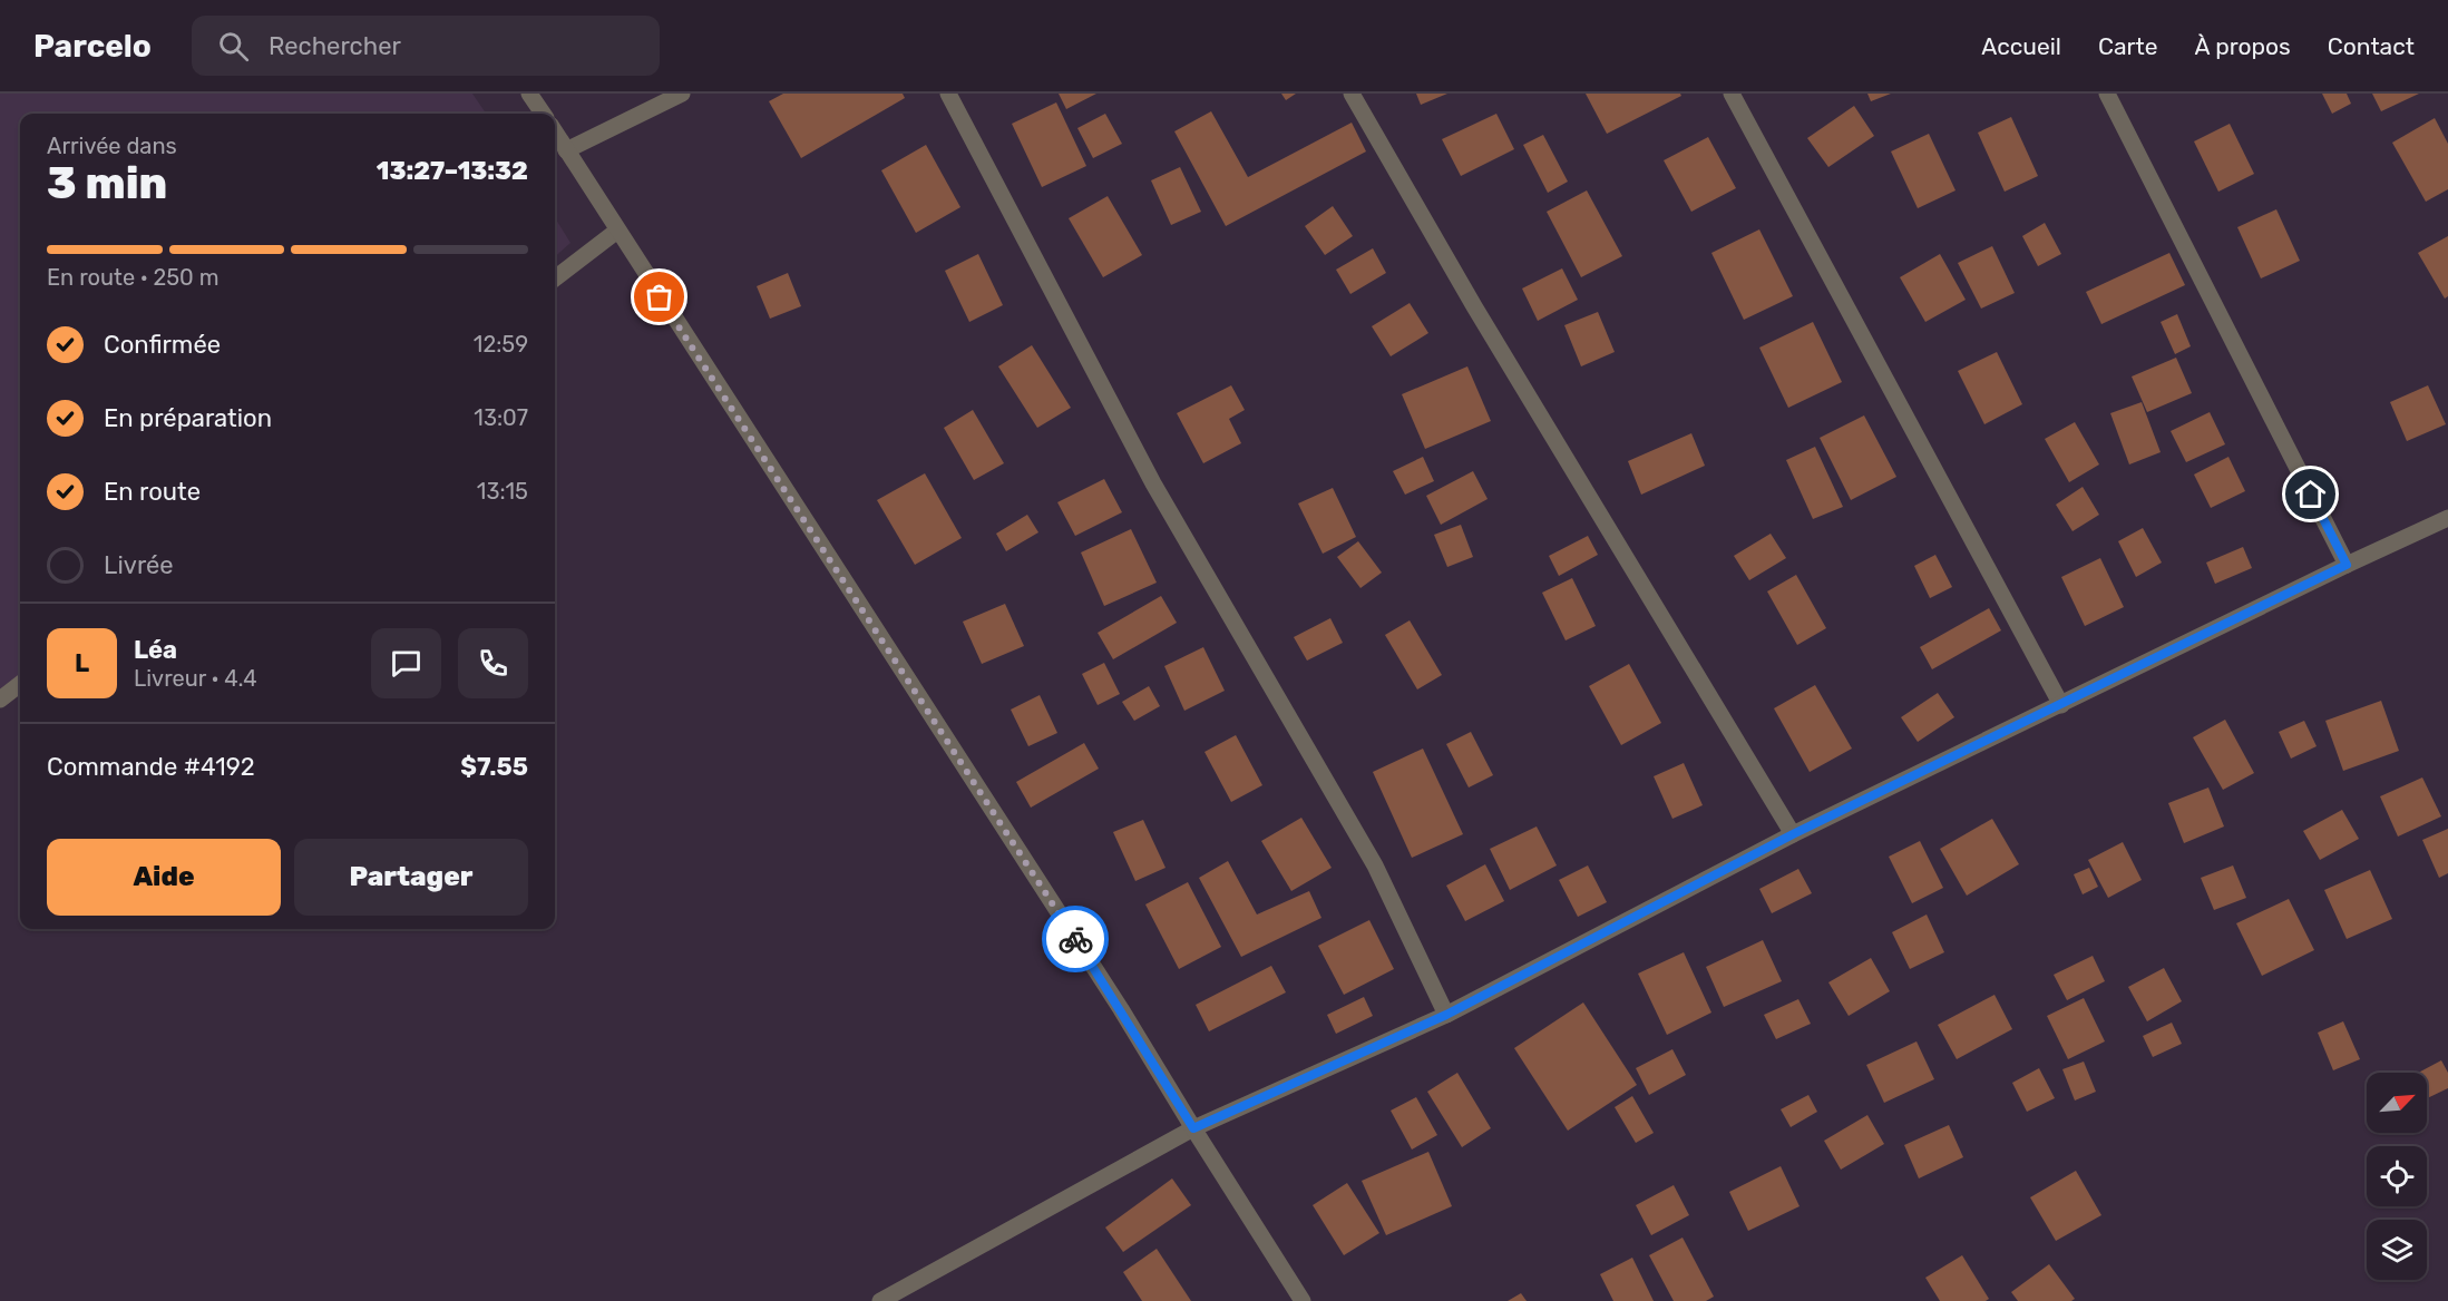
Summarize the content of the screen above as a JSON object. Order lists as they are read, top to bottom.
{
  "north": "top right",
  "page": {
    "header": "Parcelo",
    "search": "Rechercher",
    "nav": [
      "Accueil",
      "Carte",
      "À propos",
      "Contact"
    ],
    "heading": ["3 min", "Arrivée dans", "13:27–13:32"],
    "panel": [
      "Léa",
      "Livreur · 4.4",
      "Commande #4192",
      "$7.55"
    ],
    "bar": "En route · 250 m",
    "list": [
      ["Confirmée", "12:59"],
      ["En préparation", "13:07"],
      ["En route", "13:15"],
      "Livrée"
    ],
    "round": "L",
    "buttons": ["Aide", "Partager"]
  }
}
